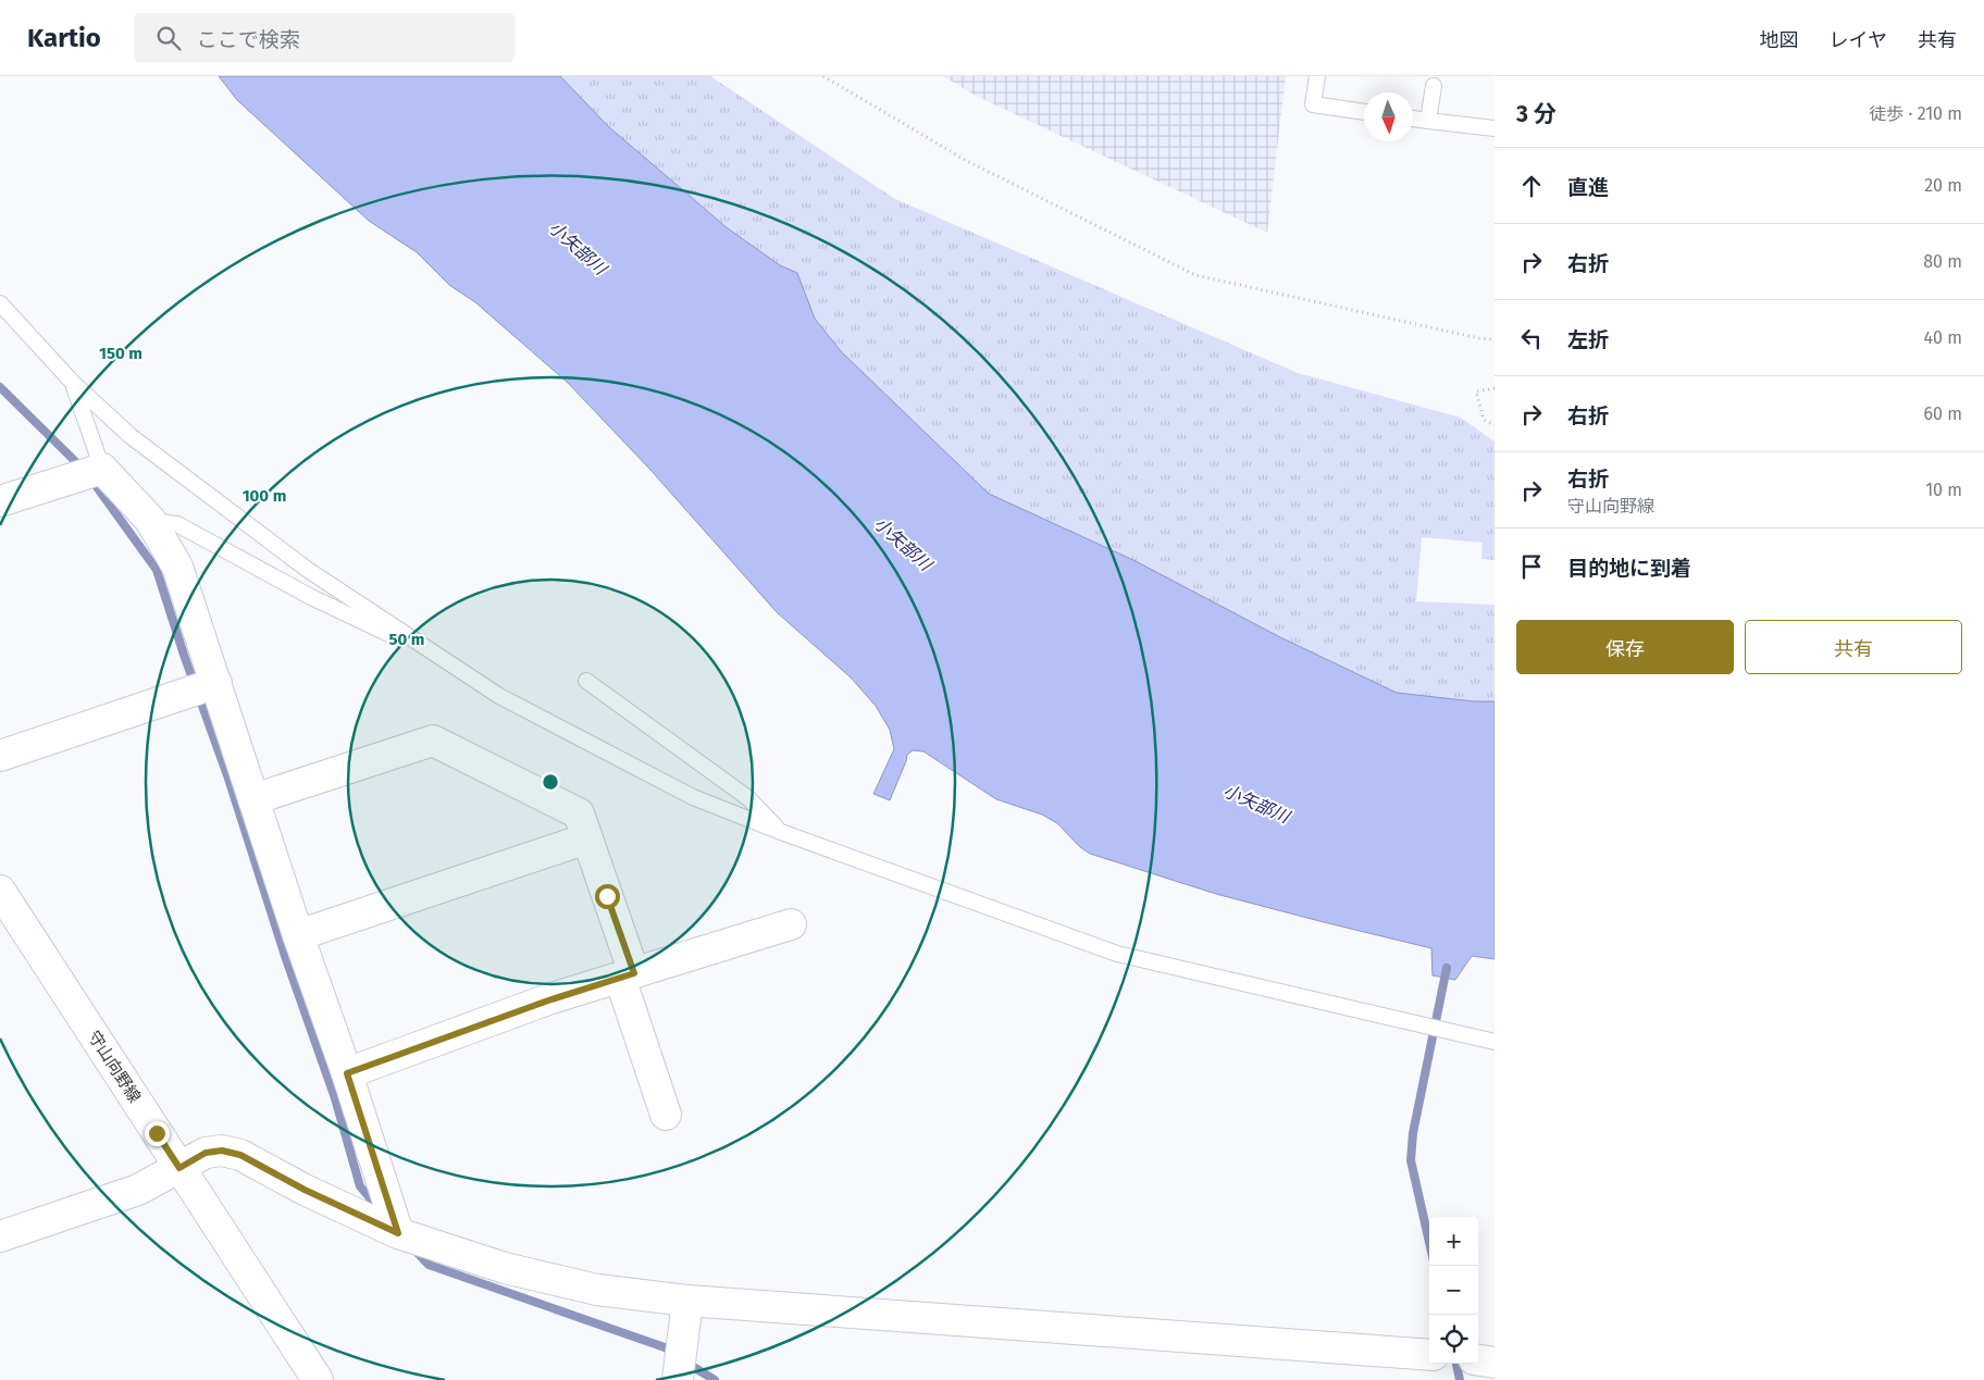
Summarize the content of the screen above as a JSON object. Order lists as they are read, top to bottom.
{
  "streets": {
    "street": ["守山向野線"]
  },
  "water": ["小矢部川"],
  "north": "bottom",
  "page": {
    "header": "Kartio",
    "search": "ここで検索",
    "nav": ["地図", "レイヤ", "共有"],
    "heading": ["3 分", "徒歩 · 210 m"],
    "list": [
      ["直進", "20 m"],
      ["右折", "80 m"],
      ["左折", "40 m"],
      ["右折", "60 m"],
      ["右折", "守山向野線", "10 m"],
      "目的地に到着"
    ],
    "buttons": ["保存", "共有"],
    "map_buttons": ["+", "−"]
  },
  "rings": ["150 m", "100 m", "50 m"]
}
